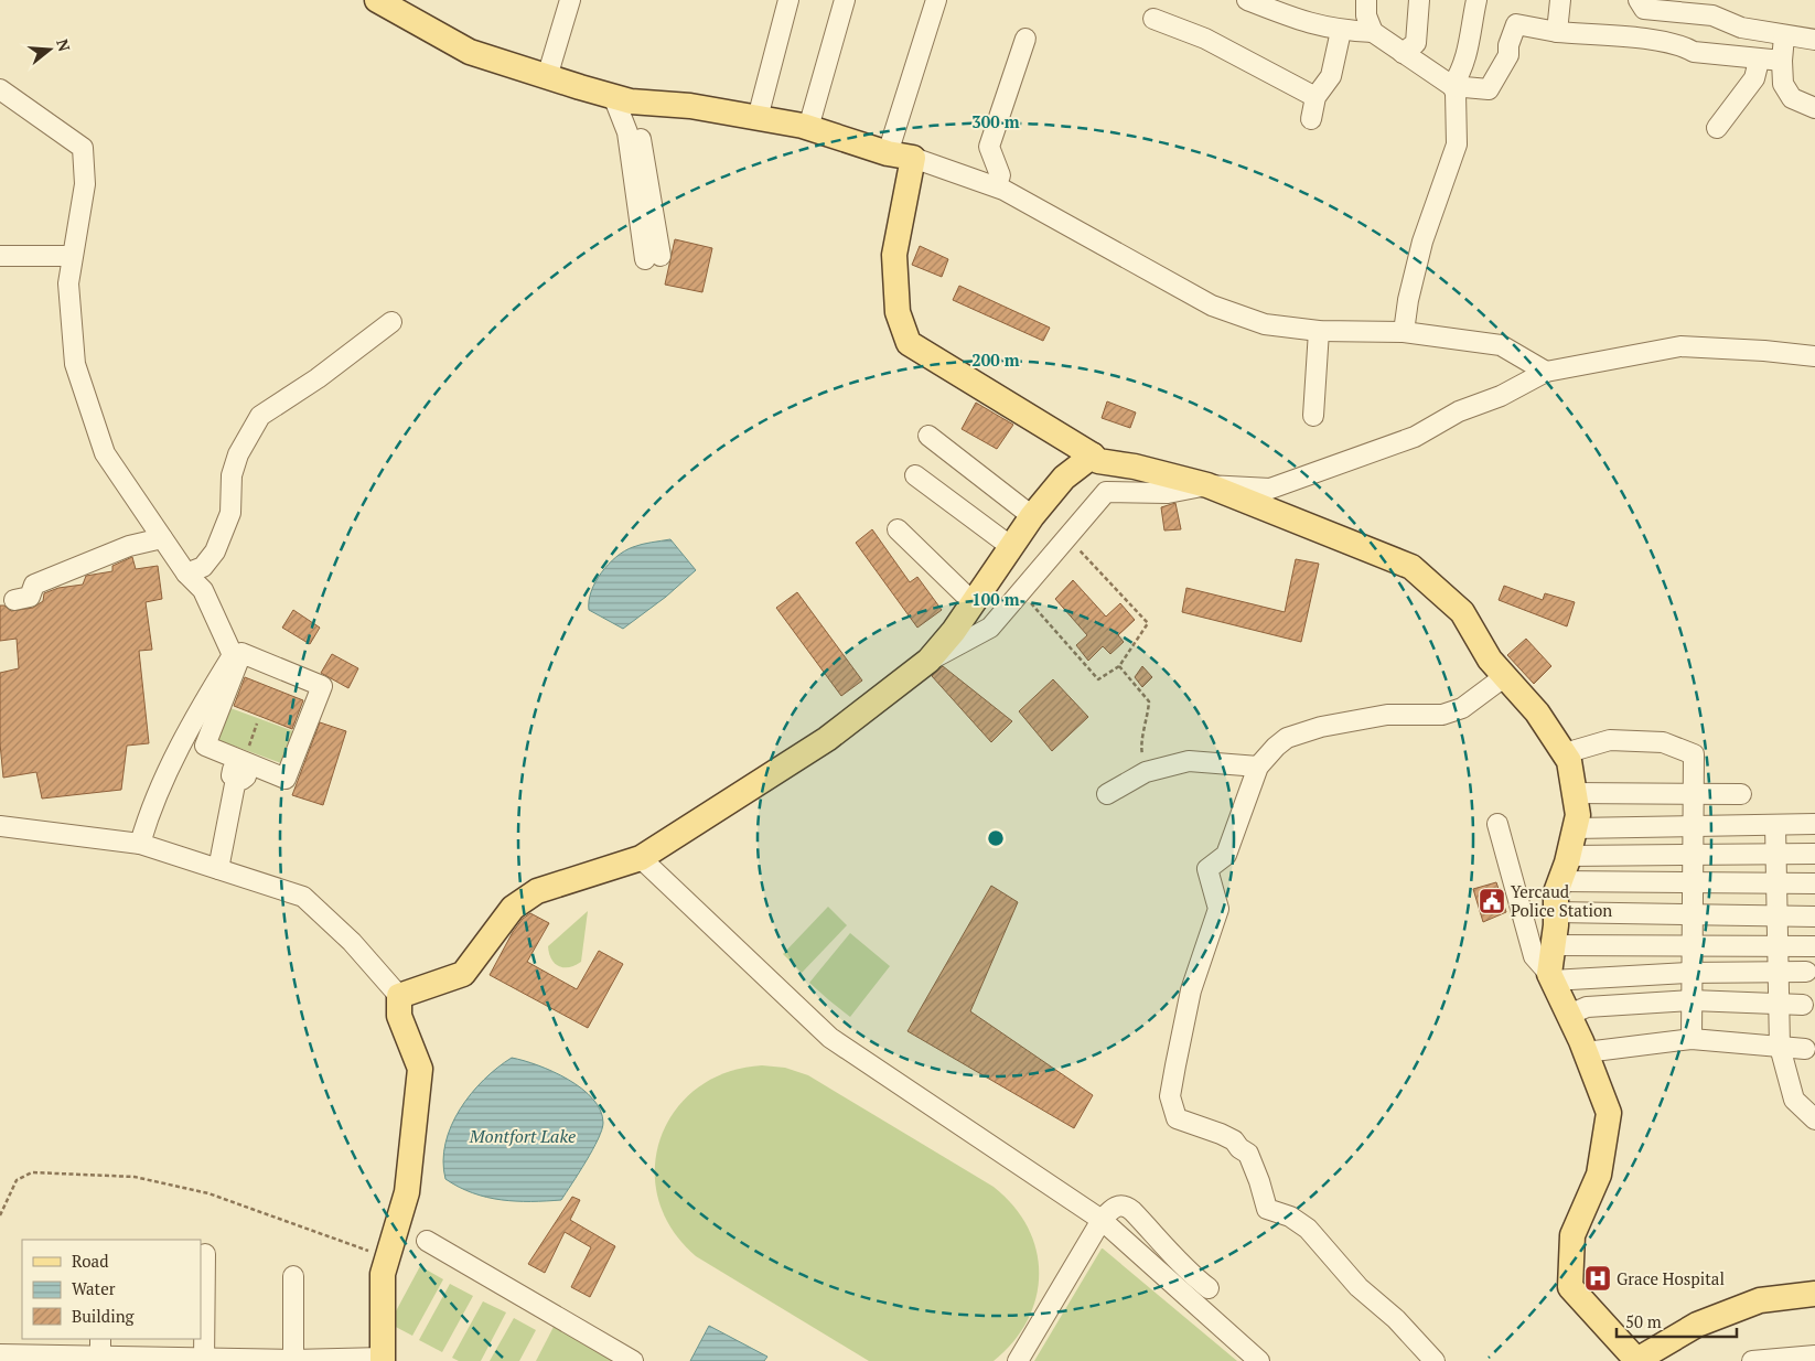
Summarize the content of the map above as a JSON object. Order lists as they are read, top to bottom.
{
  "water": ["Montfort Lake"],
  "places": {
    "public building": ["Yercaud Police Station"],
    "hospital": ["Grace Hospital"]
  },
  "legend": ["Road", "Water", "Building"],
  "scale_bar": "50 m",
  "north": "right",
  "rings": ["300 m", "200 m", "100 m"]
}
